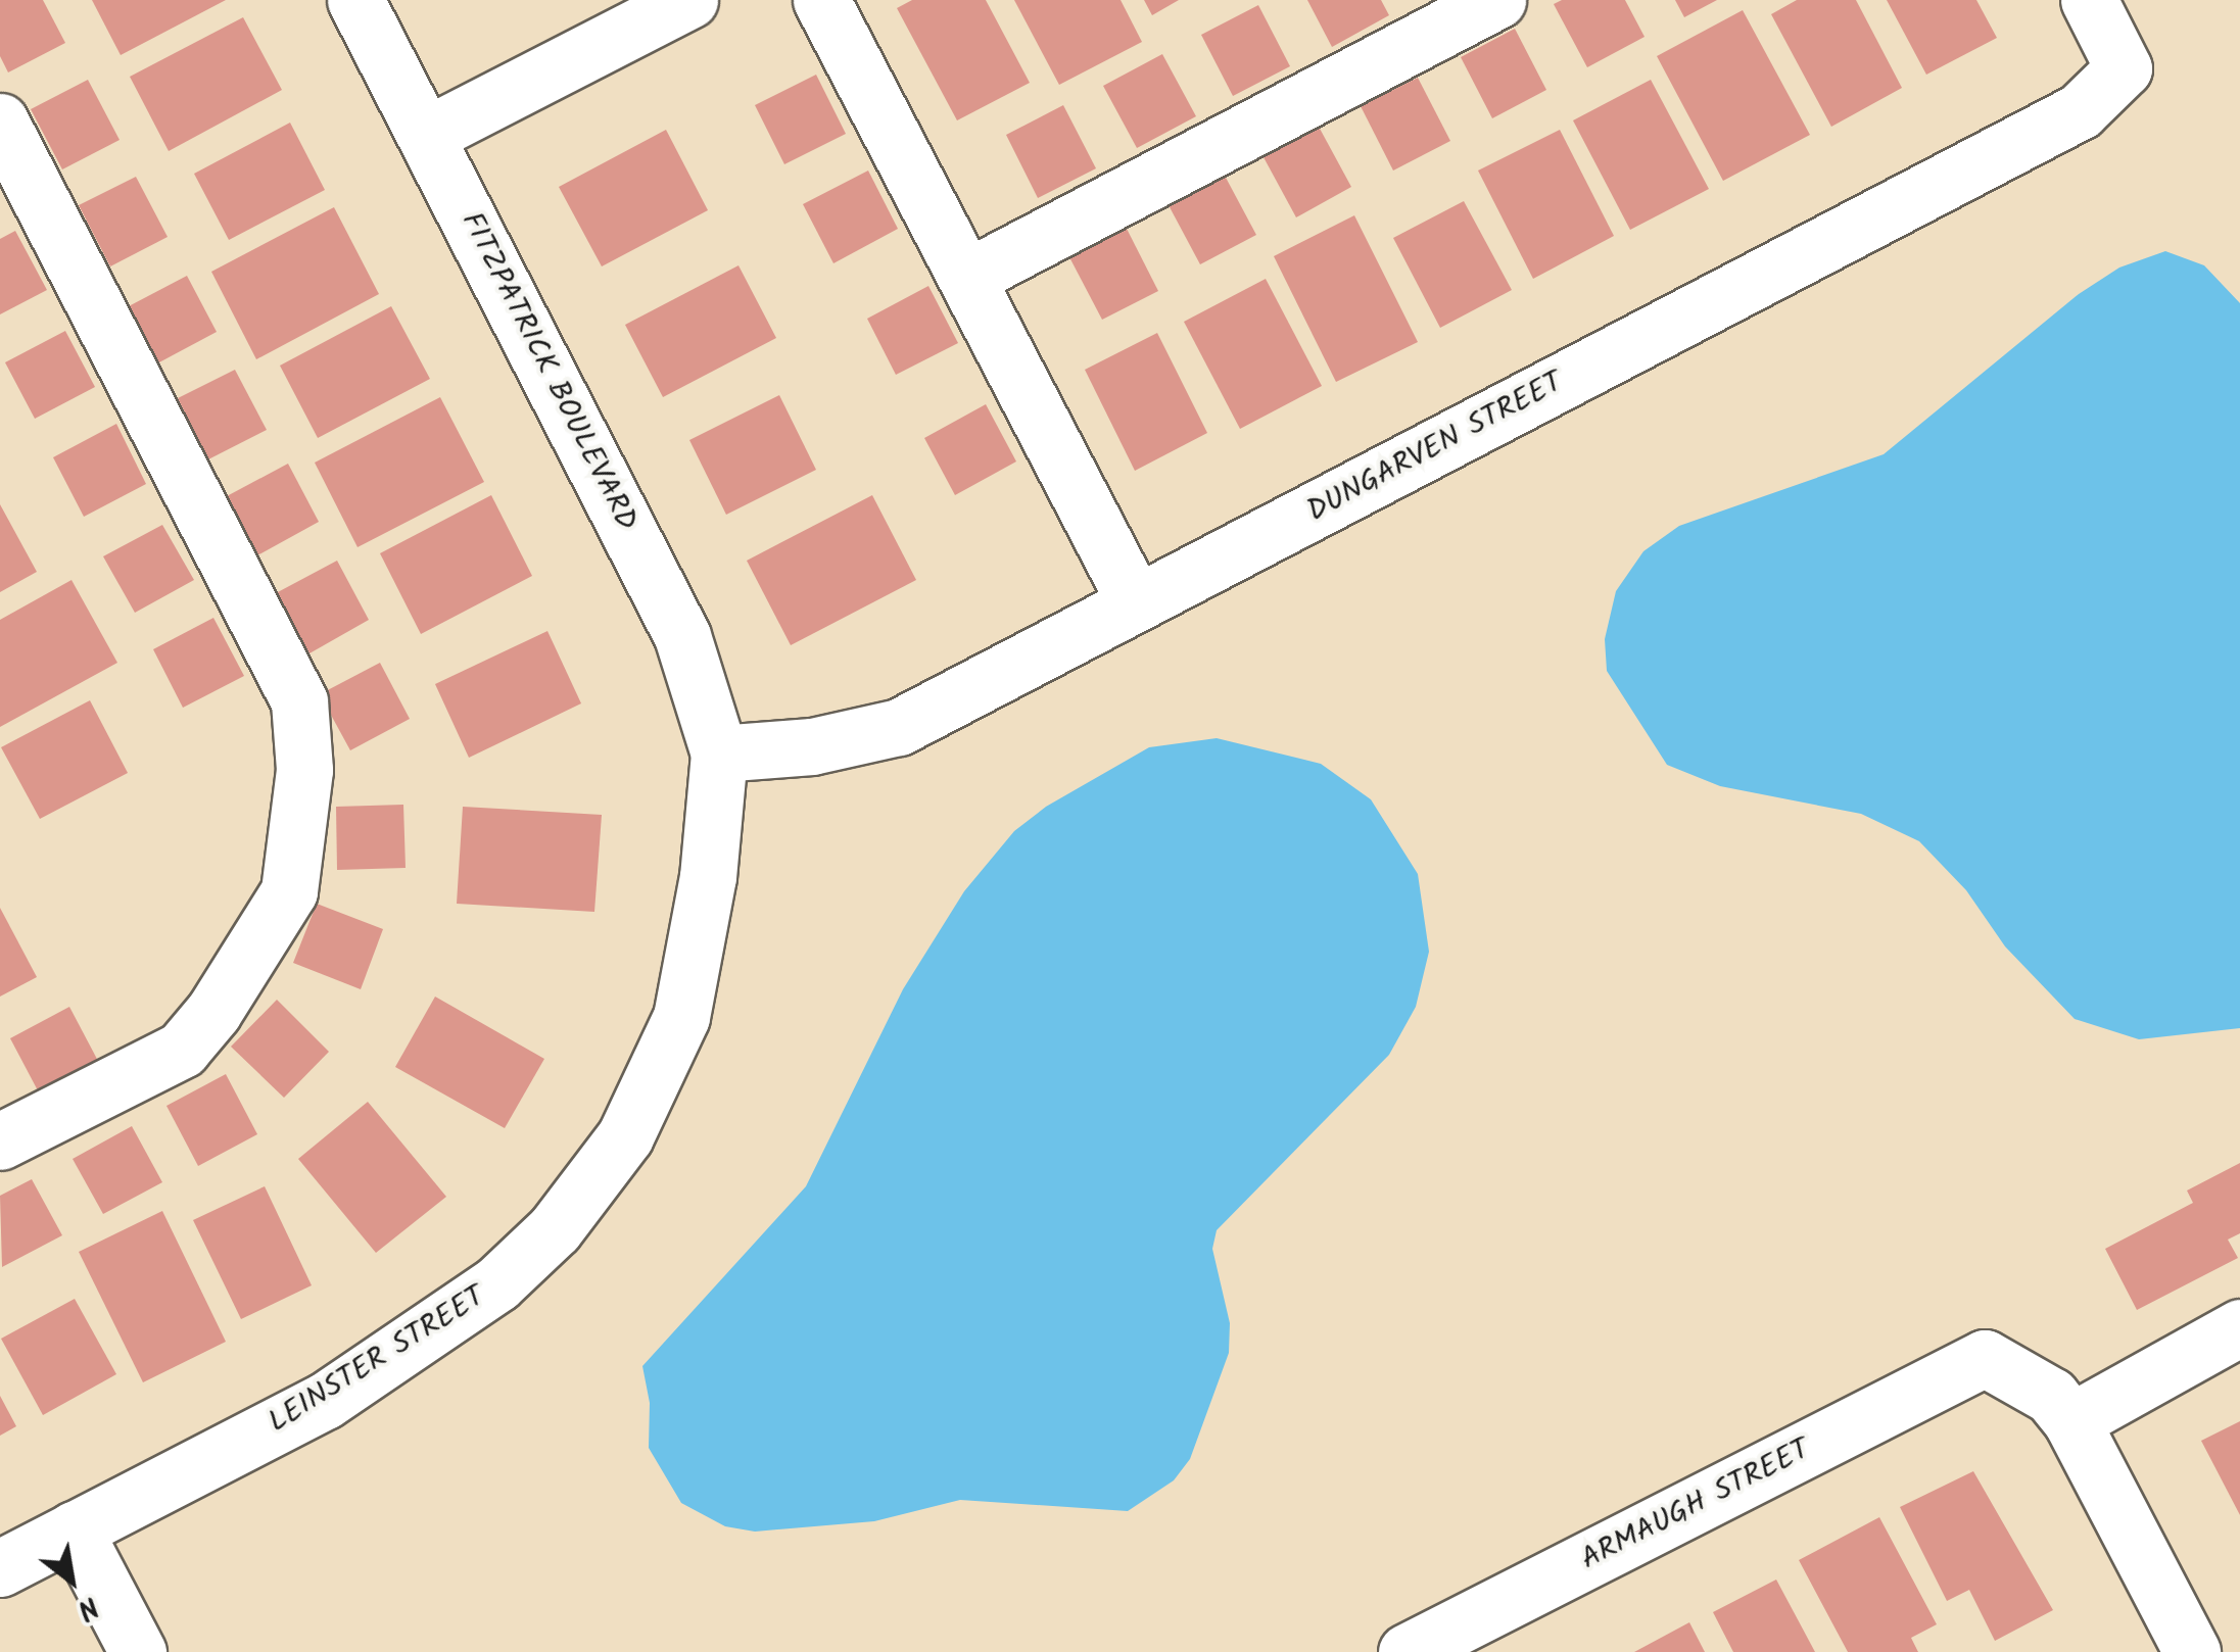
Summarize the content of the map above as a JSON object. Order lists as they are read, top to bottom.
{
  "streets": {
    "street": [
      "FITZPATRICK BOULEVARD",
      "DUNGARVEN STREET",
      "LEINSTER STREET",
      "ARMAUGH STREET"
    ]
  },
  "crossings": [
    ["FITZPATRICK BOULEVARD", "DUNGARVEN STREET"],
    ["FITZPATRICK BOULEVARD", "LEINSTER STREET"],
    ["DUNGARVEN STREET", "LEINSTER STREET"]
  ],
  "north": "bottom right"
}
